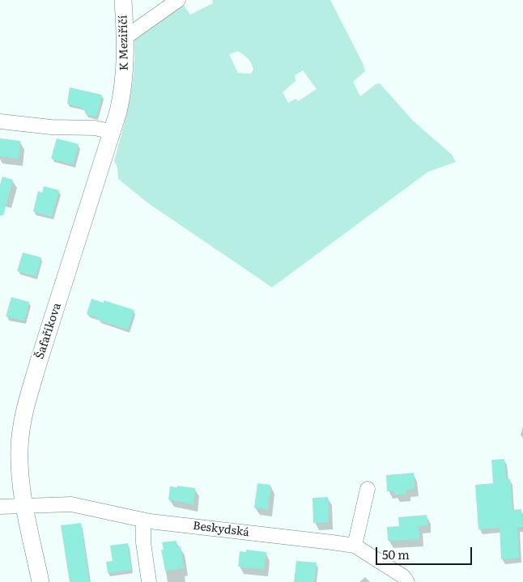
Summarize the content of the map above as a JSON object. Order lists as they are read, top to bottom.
{
  "streets": {
    "street": ["K Meziříčí", "Šafaříkova", "Beskydská"]
  },
  "crossings": [
    ["K Meziříčí", "Šafaříkova"],
    ["Šafaříkova", "Beskydská"]
  ],
  "scale_bar": "50 m"
}
